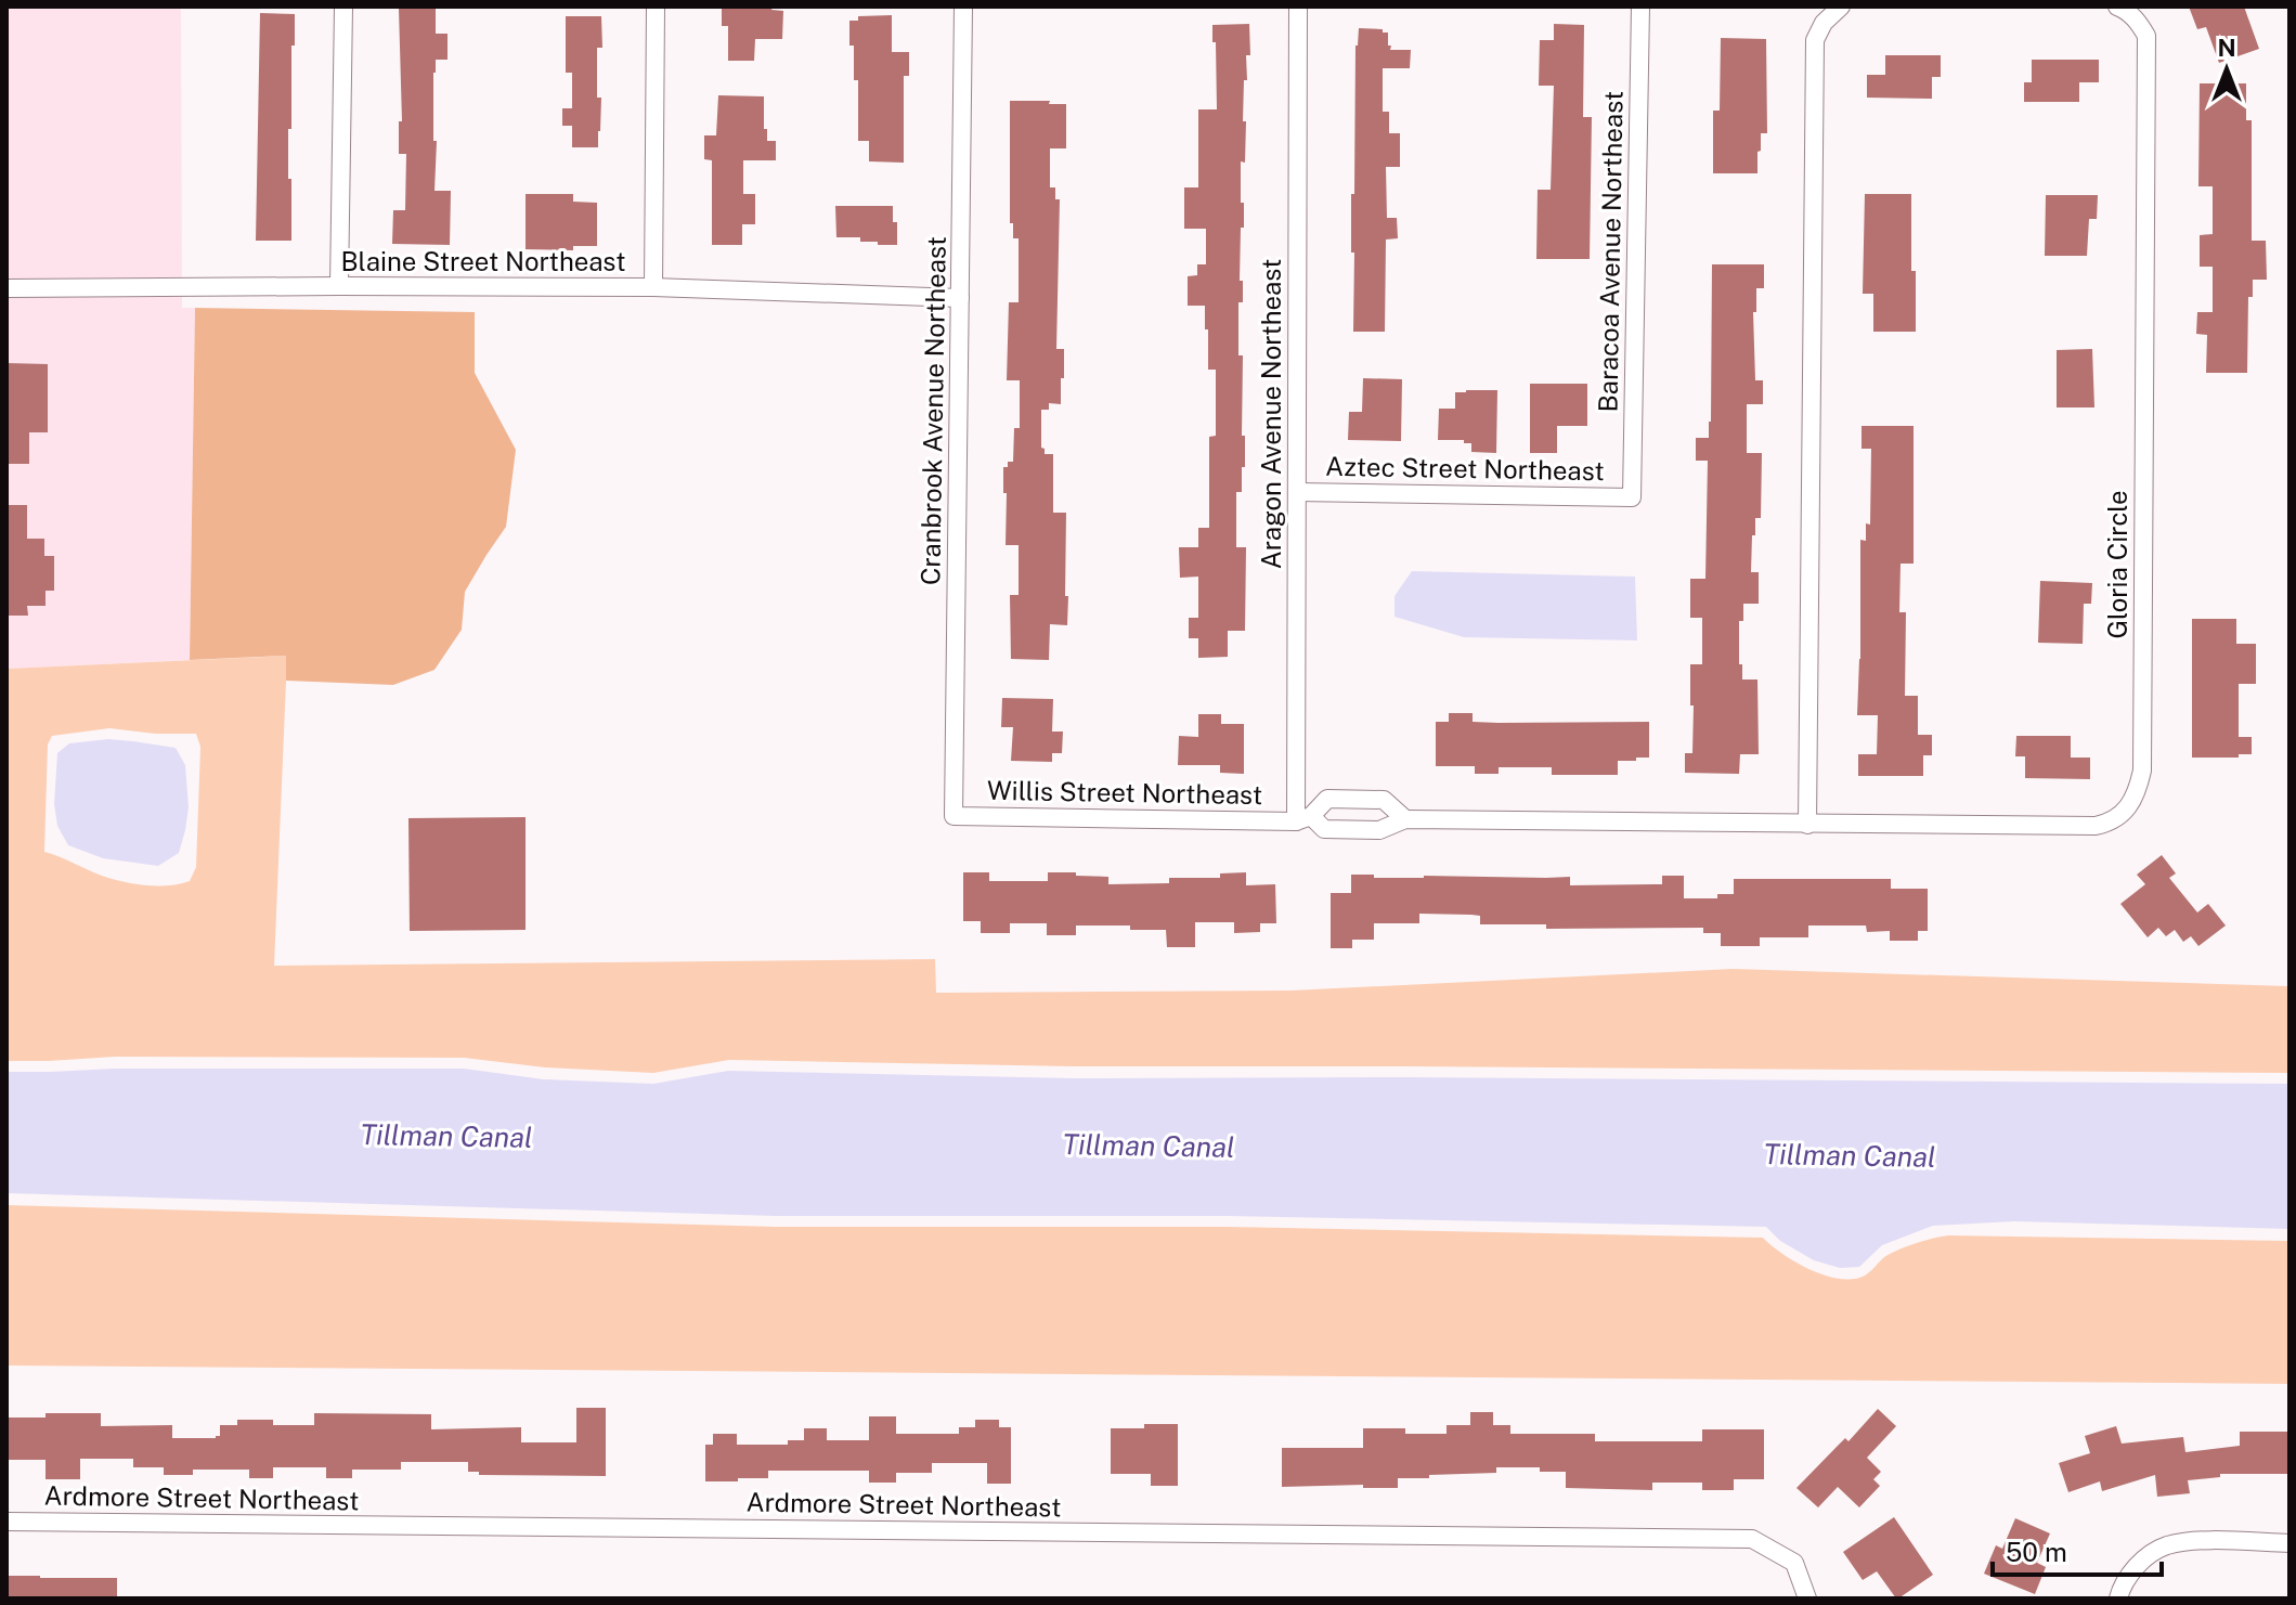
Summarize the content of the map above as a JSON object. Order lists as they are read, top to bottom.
{
  "streets": {
    "street": [
      "Baracoa Avenue Northeast",
      "Blaine Street Northeast",
      "Cranbrook Avenue Northeast",
      "Aragon Avenue Northeast",
      "Aztec Street Northeast",
      "Gloria Circle",
      "Willis Street Northeast",
      "Ardmore Street Northeast"
    ]
  },
  "crossings": [
    ["Baracoa Avenue Northeast", "Aztec Street Northeast"],
    ["Blaine Street Northeast", "Cranbrook Avenue Northeast"],
    ["Cranbrook Avenue Northeast", "Willis Street Northeast"],
    ["Aragon Avenue Northeast", "Aztec Street Northeast"],
    ["Aragon Avenue Northeast", "Gloria Circle"],
    ["Aragon Avenue Northeast", "Willis Street Northeast"],
    ["Gloria Circle", "Willis Street Northeast"]
  ],
  "water": ["Tillman Canal"],
  "scale_bar": "50 m",
  "north": "top"
}
